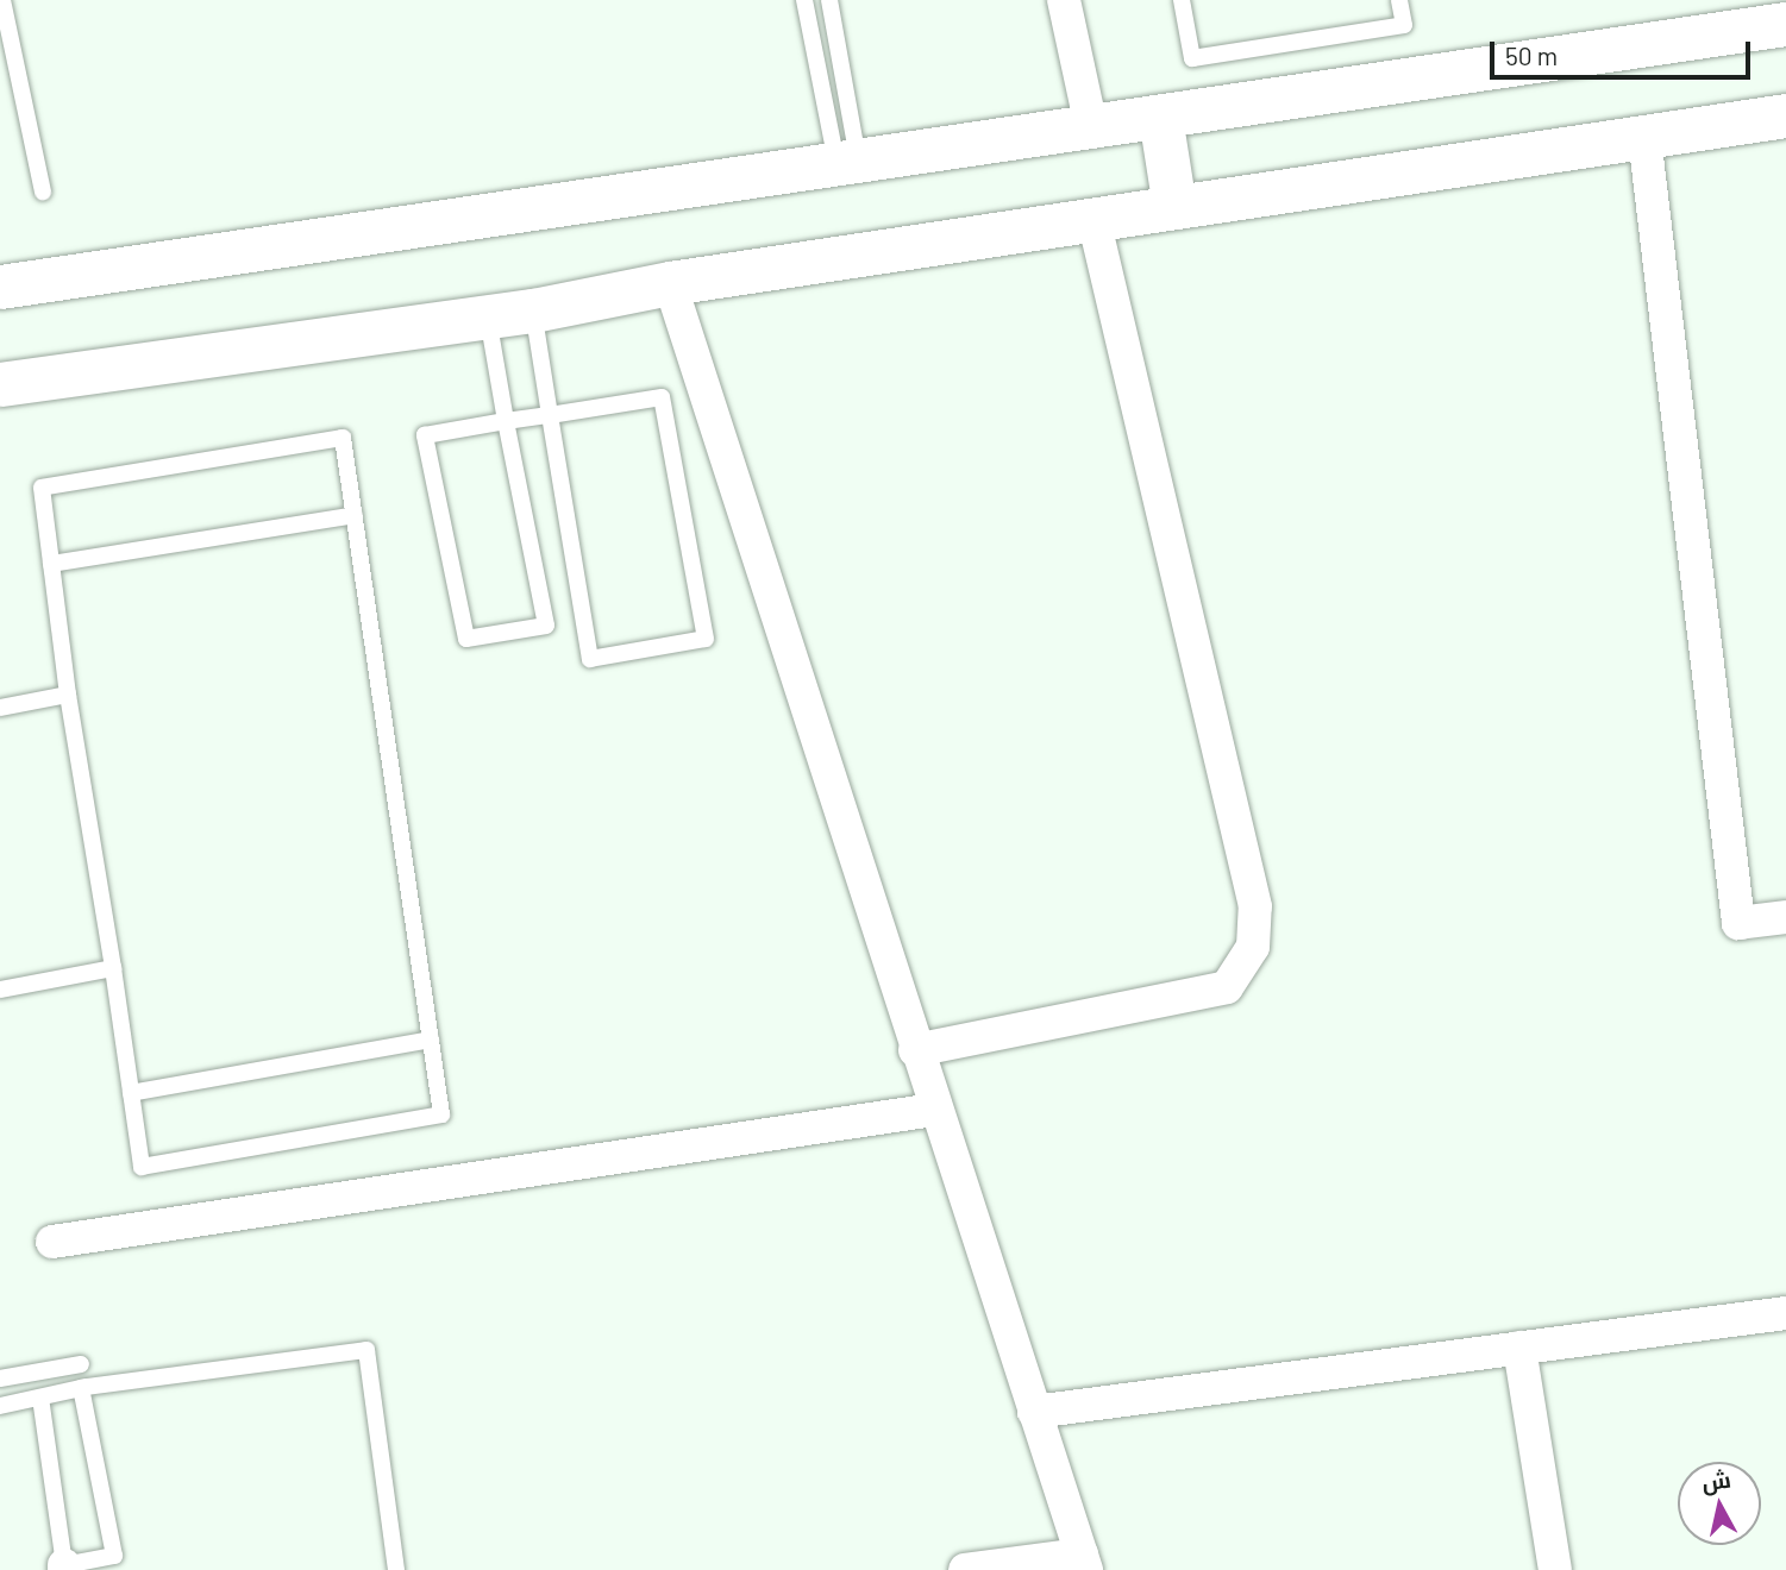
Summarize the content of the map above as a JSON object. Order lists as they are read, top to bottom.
{
  "scale_bar": "50 m",
  "north": "top"
}
